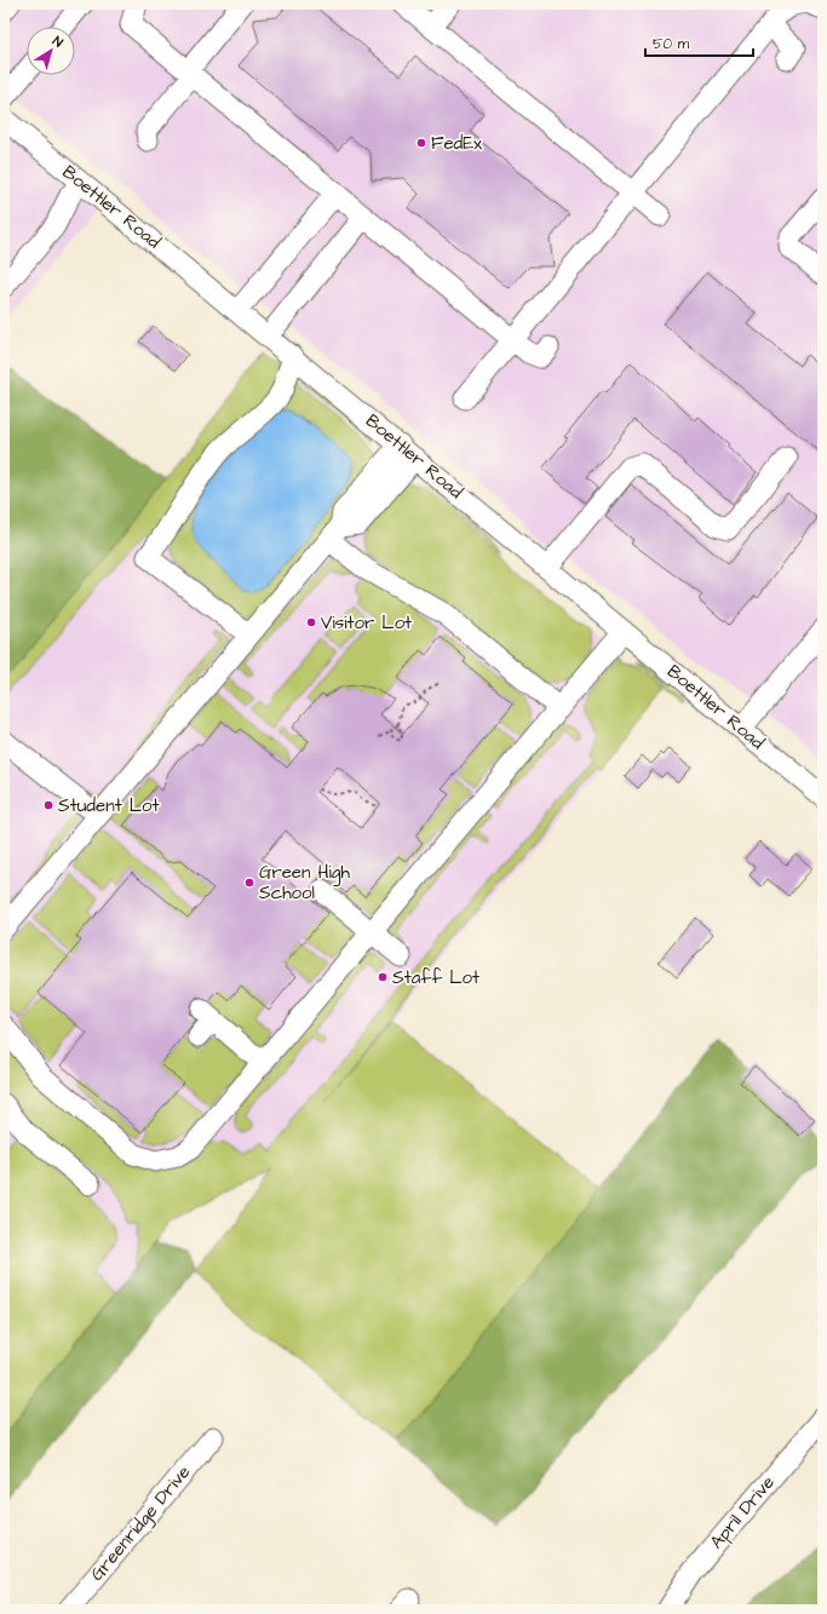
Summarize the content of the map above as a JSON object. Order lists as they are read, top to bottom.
{
  "streets": {
    "street": ["Boettler Road", "April Drive", "Greenridge Drive"]
  },
  "places": [
    "FedEx",
    "Visitor Lot",
    "Student Lot",
    "Green High School",
    "Staff Lot"
  ],
  "scale_bar": "50 m",
  "north": "top right"
}
